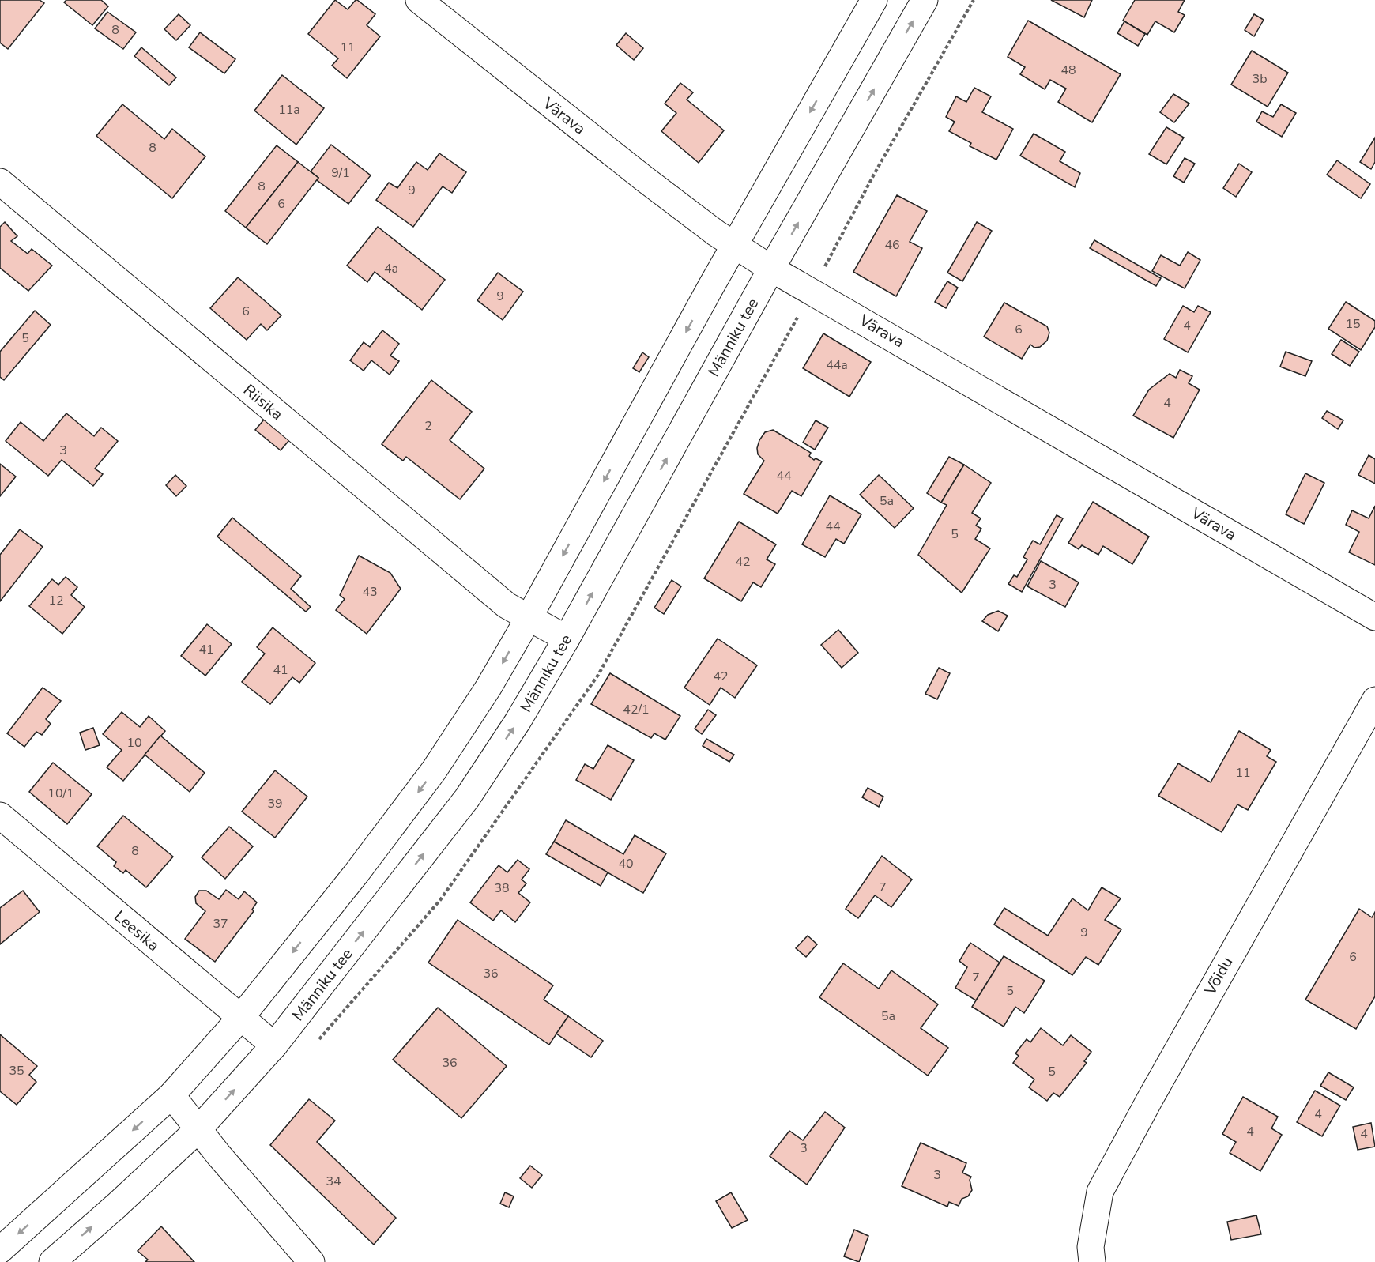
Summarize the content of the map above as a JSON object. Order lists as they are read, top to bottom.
{
  "streets": {
    "street": [
      "Värava",
      "Männiku tee",
      "Riisika",
      "Leesika",
      "Võidu"
    ]
  },
  "crossings": [
    ["Värava", "Männiku tee"],
    ["Männiku tee", "Riisika"],
    ["Männiku tee", "Leesika"]
  ],
  "house_numbers": [
    "8",
    "11",
    "48",
    "3b",
    "11a",
    "8",
    "9/1",
    "8",
    "9",
    "6",
    "46",
    "4a",
    "9",
    "6",
    "15",
    "4",
    "6",
    "5",
    "44a",
    "4",
    "2",
    "3",
    "44",
    "5a",
    "44",
    "5",
    "42",
    "3",
    "43",
    "12",
    "41",
    "41",
    "42",
    "42/1",
    "10",
    "11",
    "10/1",
    "39",
    "8",
    "40",
    "7",
    "38",
    "37",
    "9",
    "6",
    "36",
    "7",
    "5",
    "5a",
    "36",
    "35",
    "5",
    "4",
    "4",
    "4",
    "3",
    "3",
    "34"
  ]
}
